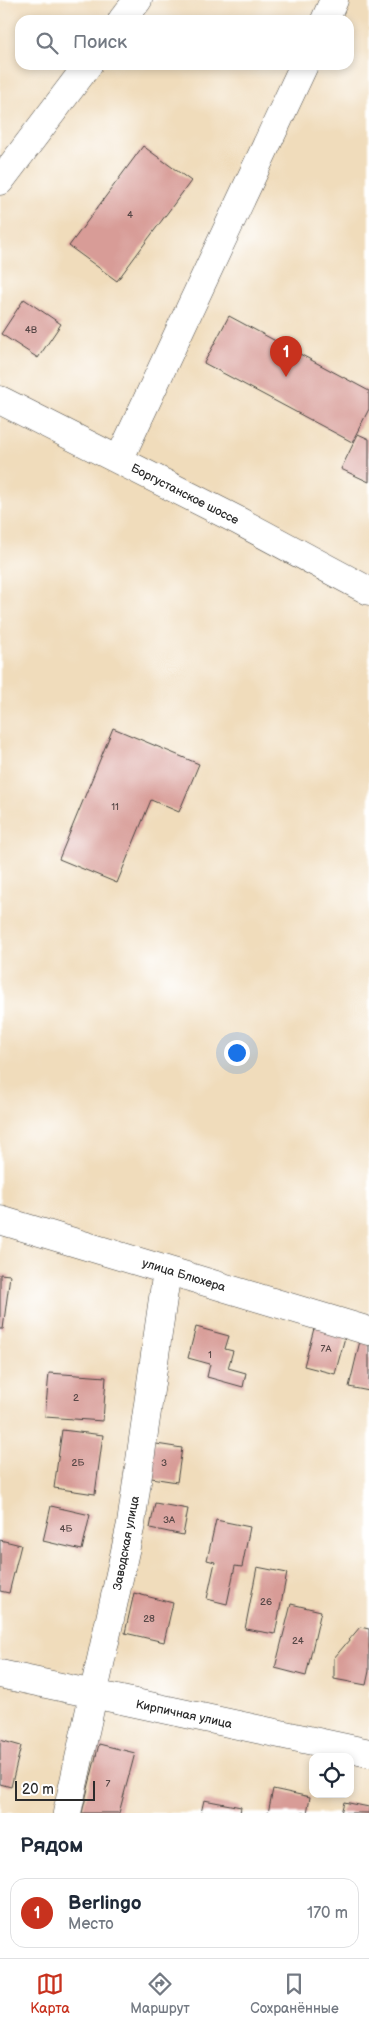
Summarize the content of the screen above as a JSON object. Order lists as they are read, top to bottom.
{
  "streets": {
    "street": [
      "Боргустанское шоссе",
      "улица Блюхера",
      "Заводская улица",
      "Кирпичная улица"
    ]
  },
  "crossings": [
    ["улица Блюхера", "Заводская улица"],
    ["Заводская улица", "Кирпичная улица"]
  ],
  "house_numbers": [
    "4",
    "4В",
    "11",
    "7А",
    "1",
    "2",
    "2Б",
    "3",
    "3А",
    "4Б",
    "26",
    "28",
    "24",
    "7"
  ],
  "scale_bar": "20 m",
  "page": {
    "search": "Поиск",
    "pins": "1",
    "scale": "20 m",
    "heading": "Рядом",
    "list": [
      {
        "mark": "1",
        "name": "Berlingo",
        "note": "Место",
        "value": "170 m"
      }
    ],
    "nav": ["Карта", "Маршрут", "Сохранённые"]
  }
}
